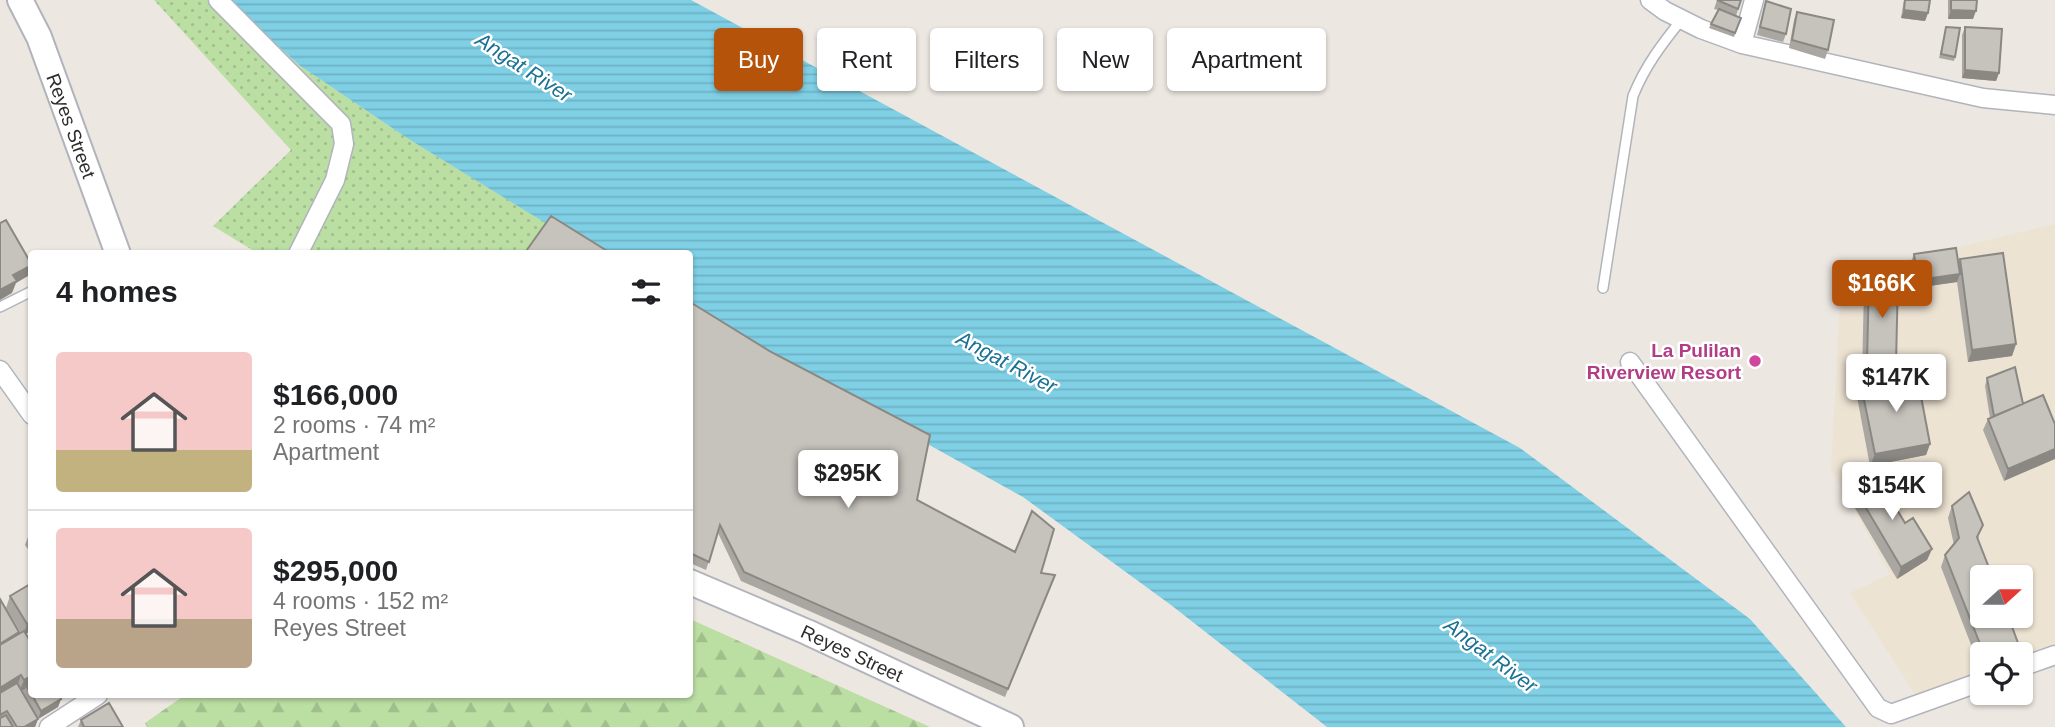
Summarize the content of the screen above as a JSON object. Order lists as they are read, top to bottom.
{
  "streets": {
    "street": ["Reyes Street"]
  },
  "water": ["Angat River"],
  "places": ["La Pulilan Riverview Resort"],
  "north": "right",
  "page": {
    "chip": [
      "Buy",
      "Rent",
      "Filters",
      "New",
      "Apartment"
    ],
    "heading": "4 homes",
    "price": [
      "$166K",
      "$147K",
      "$295K",
      "$154K"
    ],
    "list": [
      {
        "name": "$166,000",
        "note": "2 rooms · 74 m² · Apartment"
      },
      {
        "name": "$295,000",
        "note": "4 rooms · 152 m² · Reyes Street"
      }
    ]
  }
}
